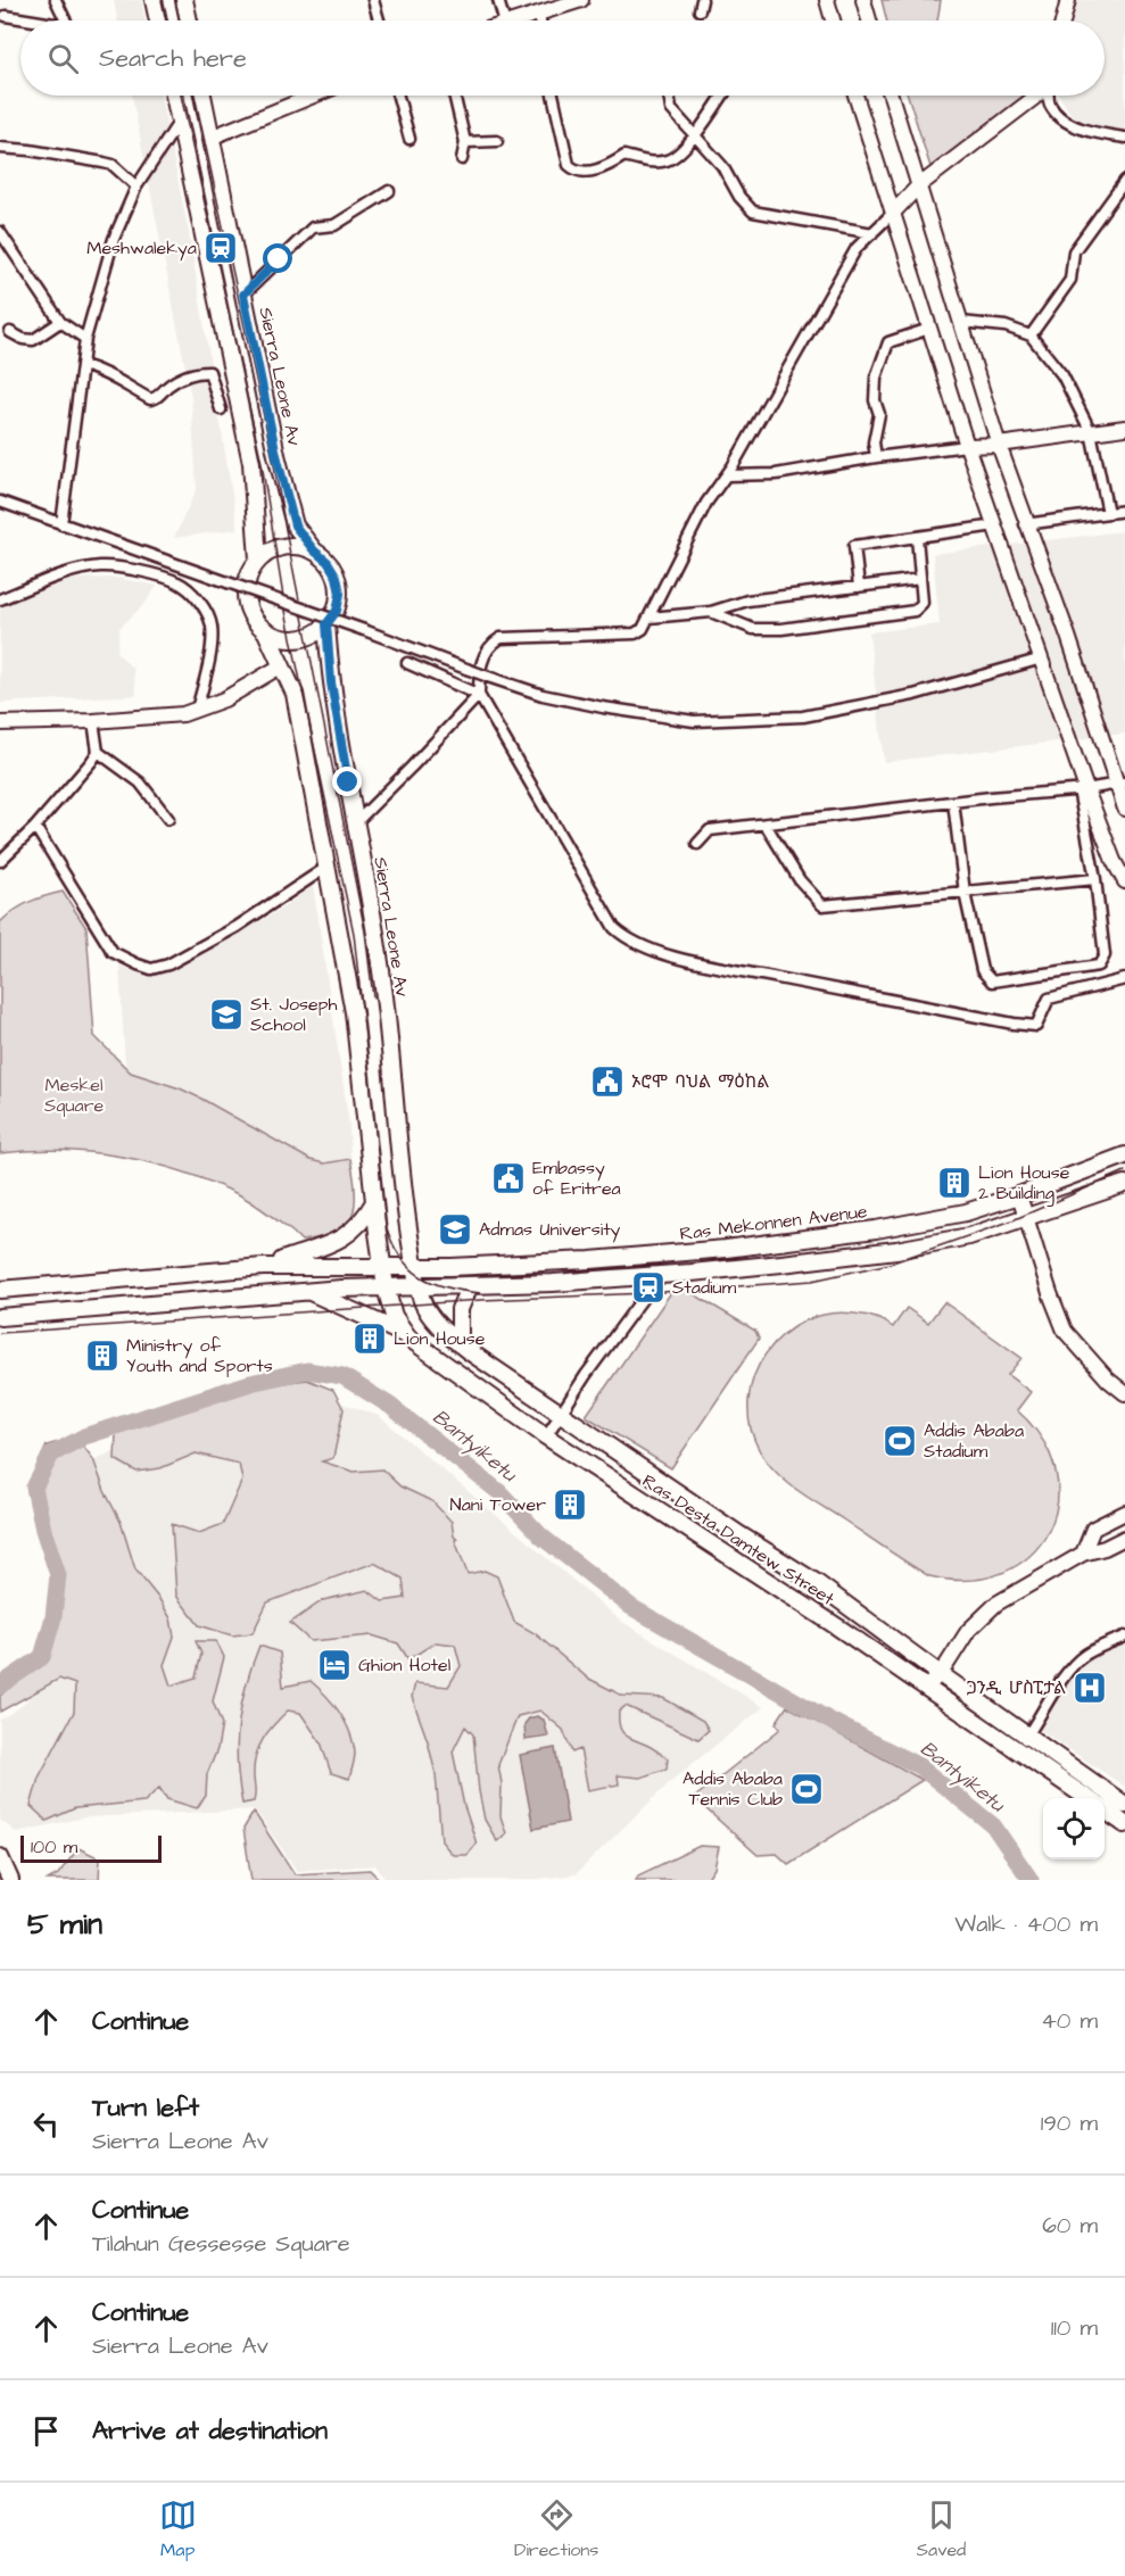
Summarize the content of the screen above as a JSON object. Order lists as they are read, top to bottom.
{
  "streets": {
    "main road": ["Sierra Leone Av", "Ras Mekonnen Avenue", "Ras Desta Damtew Street"]
  },
  "crossings": [
    ["Sierra Leone Av", "Ras Mekonnen Avenue"],
    ["Sierra Leone Av", "Ras Desta Damtew Street"],
    ["Ras Mekonnen Avenue", "Ras Desta Damtew Street"]
  ],
  "water": ["Bantyiketu"],
  "parks": ["Meskel Square"],
  "places": {
    "station": ["Meshwalekya", "Stadium"],
    "school or university": ["St. Joseph School", "Admas University"],
    "public building": ["ኦሮሞ ባህል ማዕከል", "Embassy of Eritrea"],
    "building": [
      "Lion House 2 Building",
      "Lion House",
      "Ministry of Youth and Sports",
      "Nani Tower"
    ],
    "sports": ["Addis Ababa Stadium", "Addis Ababa Tennis Club"],
    "hotel": ["Ghion Hotel"],
    "hospital": ["ጋንዲ ሆስፒታል"]
  },
  "scale_bar": "100 m",
  "page": {
    "search": "Search here",
    "scale": "100 m",
    "heading": ["5 min", "Walk · 400 m"],
    "list": [
      ["Continue", "40 m"],
      ["Turn left", "Sierra Leone Av", "190 m"],
      ["Continue", "Tilahun Gessesse Square", "60 m"],
      ["Continue", "Sierra Leone Av", "110 m"],
      "Arrive at destination"
    ],
    "nav": ["Map", "Directions", "Saved"]
  }
}
